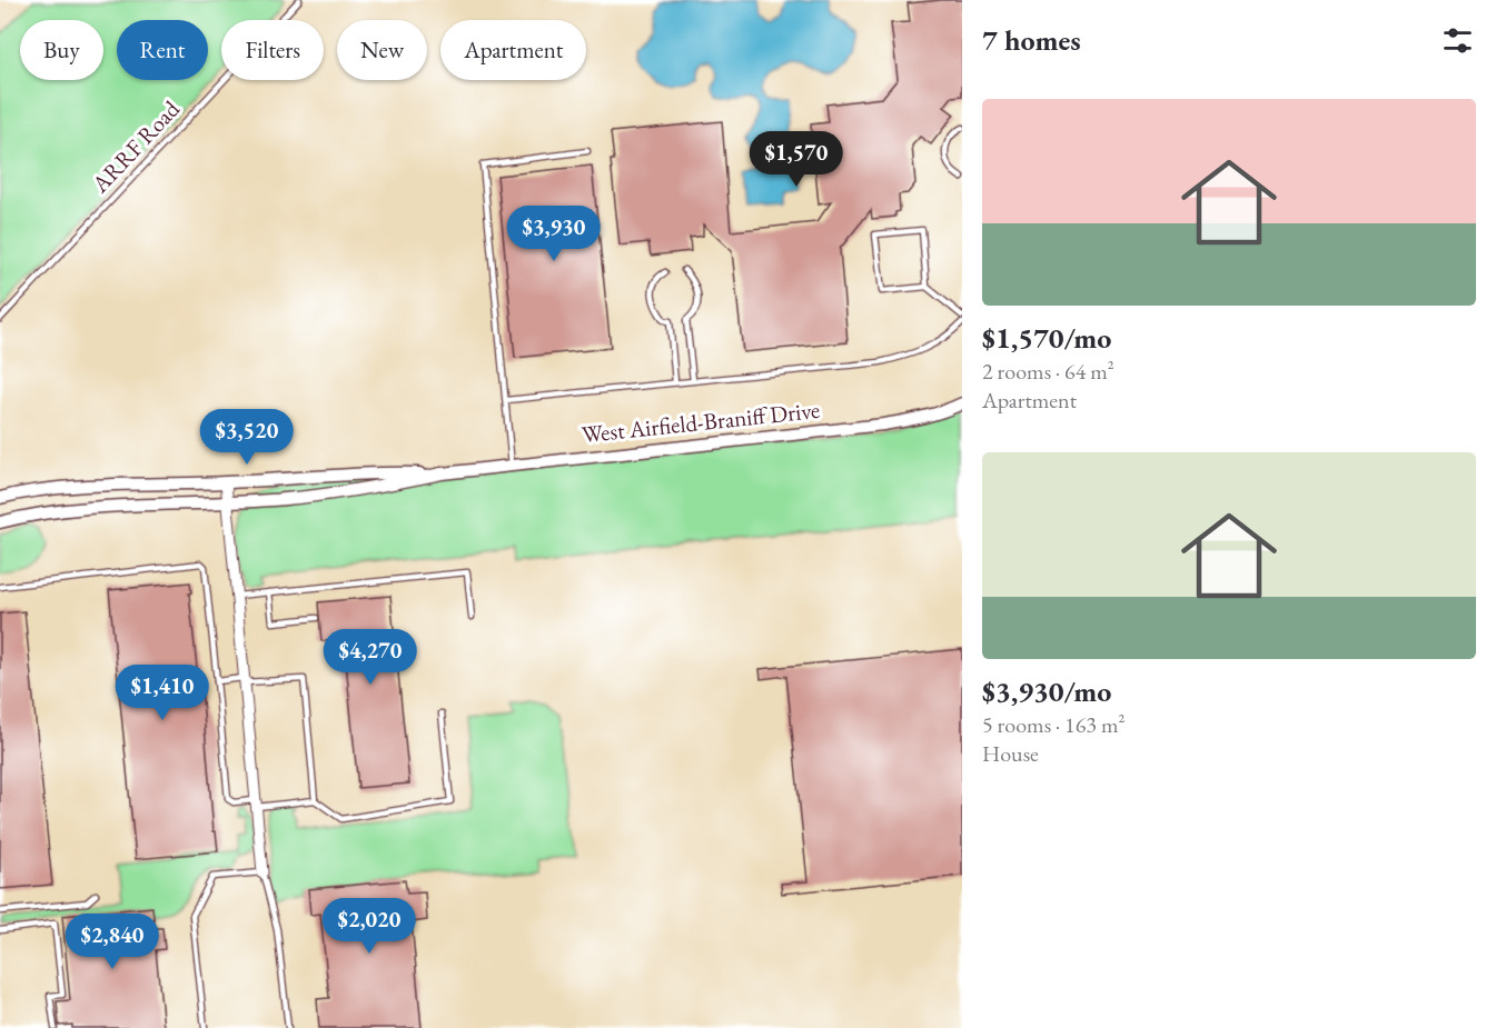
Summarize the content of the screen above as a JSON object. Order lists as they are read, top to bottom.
{
  "streets": {
    "street": ["West Airfield-Braniff Drive"],
    "lane": ["ARRF Road"]
  },
  "page": {
    "heading": "7 homes",
    "chip": [
      "Buy",
      "Rent",
      "Filters",
      "New",
      "Apartment"
    ],
    "list": [
      {
        "name": "$1,570/mo",
        "note": "2 rooms · 64 m² · Apartment"
      },
      {
        "name": "$3,930/mo",
        "note": "5 rooms · 163 m² · House"
      }
    ],
    "price": [
      "$1,570",
      "$3,930",
      "$3,520",
      "$4,270",
      "$1,410",
      "$2,020",
      "$2,840"
    ]
  }
}
